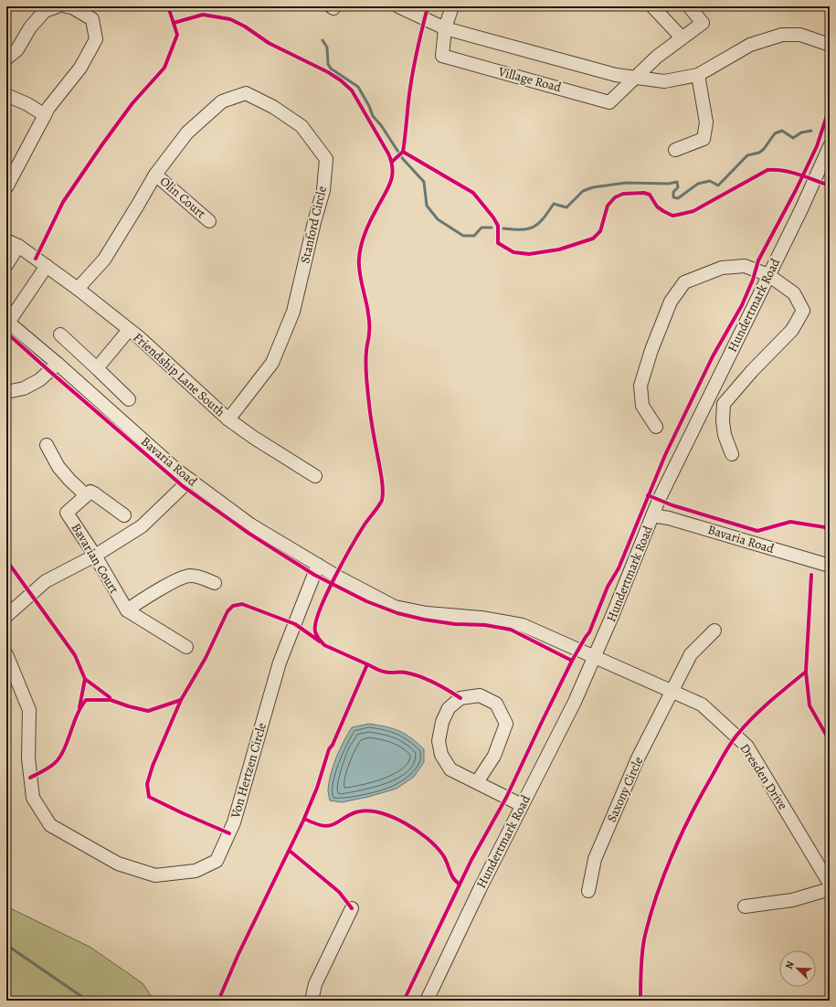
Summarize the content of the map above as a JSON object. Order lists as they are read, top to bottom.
{
  "streets": {
    "street": [
      "Village Road",
      "Olin Court",
      "Stanford Circle",
      "Hundertmark Road",
      "Friendship Lane South",
      "Bavaria Road",
      "Bavarian Court",
      "Von Hertzen Circle",
      "Dresden Drive",
      "Saxony Circle"
    ]
  },
  "crossings": [
    ["Olin Court", "Stanford Circle"],
    ["Stanford Circle", "Friendship Lane South"],
    ["Hundertmark Road", "Bavaria Road"],
    ["Hundertmark Road", "Dresden Drive"],
    ["Bavaria Road", "Von Hertzen Circle"],
    ["Bavaria Road", "Dresden Drive"],
    ["Dresden Drive", "Saxony Circle"]
  ],
  "north": "top left"
}
